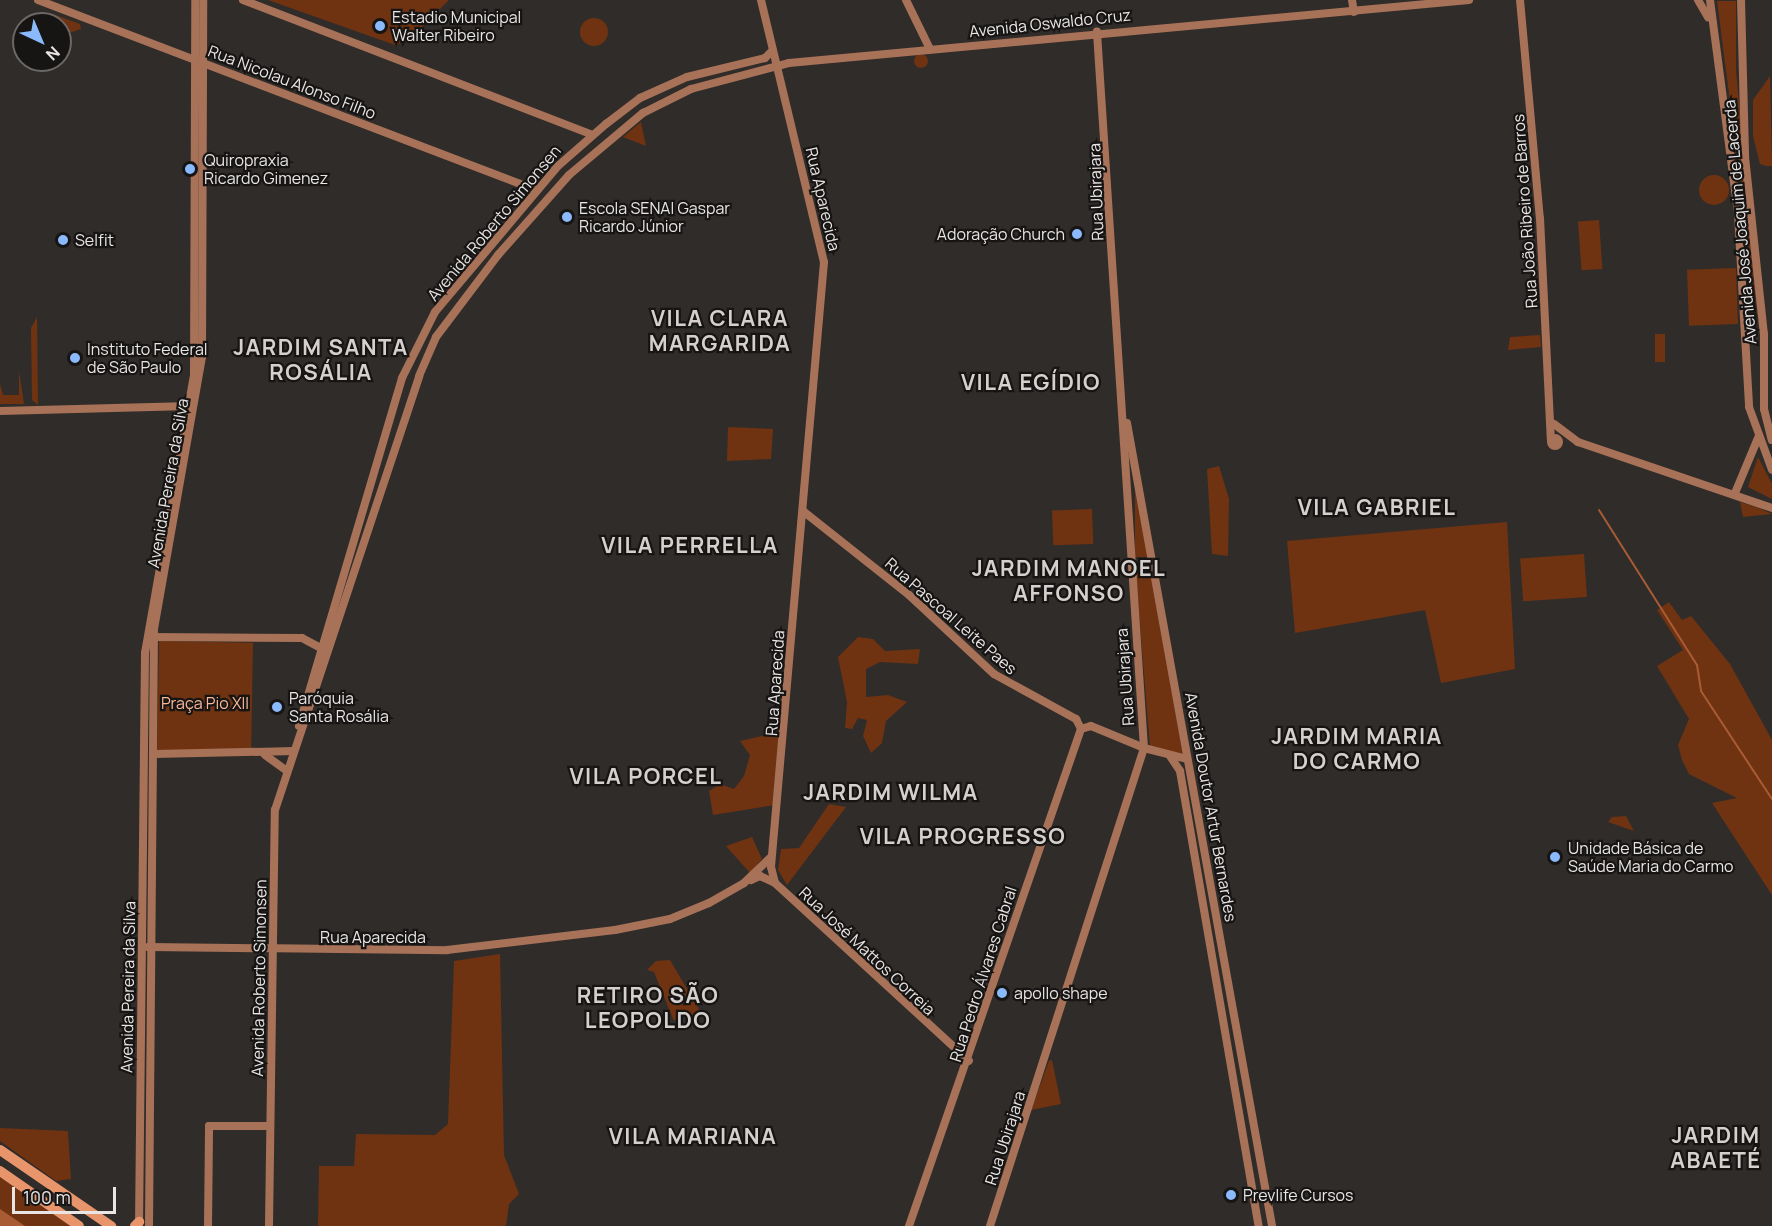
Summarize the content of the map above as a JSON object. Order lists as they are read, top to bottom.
{
  "streets": {
    "main road": [
      "Avenida Oswaldo Cruz",
      "Rua Nicolau Alonso Filho",
      "Rua Ubirajara",
      "Rua Aparecida",
      "Rua João Ribeiro de Barros",
      "Avenida José Joaquim de Lacerda",
      "Avenida Roberto Simonsen",
      "Avenida Pereira da Silva",
      "Rua Pascoal Leite Paes",
      "Avenida Doutor Artur Bernardes",
      "Rua José Mattos Correia",
      "Rua Pedro Álvares Cabral"
    ]
  },
  "crossings": [
    ["Avenida Oswaldo Cruz", "Rua Ubirajara"],
    ["Avenida Oswaldo Cruz", "Rua Aparecida"],
    ["Avenida Oswaldo Cruz", "Avenida Roberto Simonsen"],
    ["Rua Nicolau Alonso Filho", "Avenida Roberto Simonsen"],
    ["Rua Nicolau Alonso Filho", "Avenida Pereira da Silva"],
    ["Rua Ubirajara", "Avenida Doutor Artur Bernardes"],
    ["Rua Aparecida", "Avenida Roberto Simonsen"],
    ["Rua Aparecida", "Avenida Pereira da Silva"],
    ["Rua Aparecida", "Rua Pascoal Leite Paes"],
    ["Rua Aparecida", "Rua José Mattos Correia"],
    ["Rua Pascoal Leite Paes", "Rua Pedro Álvares Cabral"],
    ["Rua José Mattos Correia", "Rua Pedro Álvares Cabral"]
  ],
  "districts": [
    "VILA CLARA MARGARIDA",
    "JARDIM SANTA ROSÁLIA",
    "VILA EGÍDIO",
    "VILA GABRIEL",
    "VILA PERRELLA",
    "JARDIM MANOEL AFFONSO",
    "JARDIM MARIA DO CARMO",
    "VILA PORCEL",
    "JARDIM WILMA",
    "VILA PROGRESSO",
    "RETIRO SÃO LEOPOLDO",
    "JARDIM ABAETÉ",
    "VILA MARIANA"
  ],
  "parks": ["Praça Pio XII"],
  "places": [
    "Estadio Municipal Walter Ribeiro",
    "Quiropraxia Ricardo Gimenez",
    "Escola SENAI Gaspar Ricardo Júnior",
    "Adoração Church",
    "Selfit",
    "Instituto Federal de São Paulo",
    "Paróquia Santa Rosália",
    "Unidade Básica de Saúde Maria do Carmo",
    "apollo shape",
    "Prevlife Cursos"
  ],
  "scale_bar": "100 m",
  "north": "bottom right"
}
